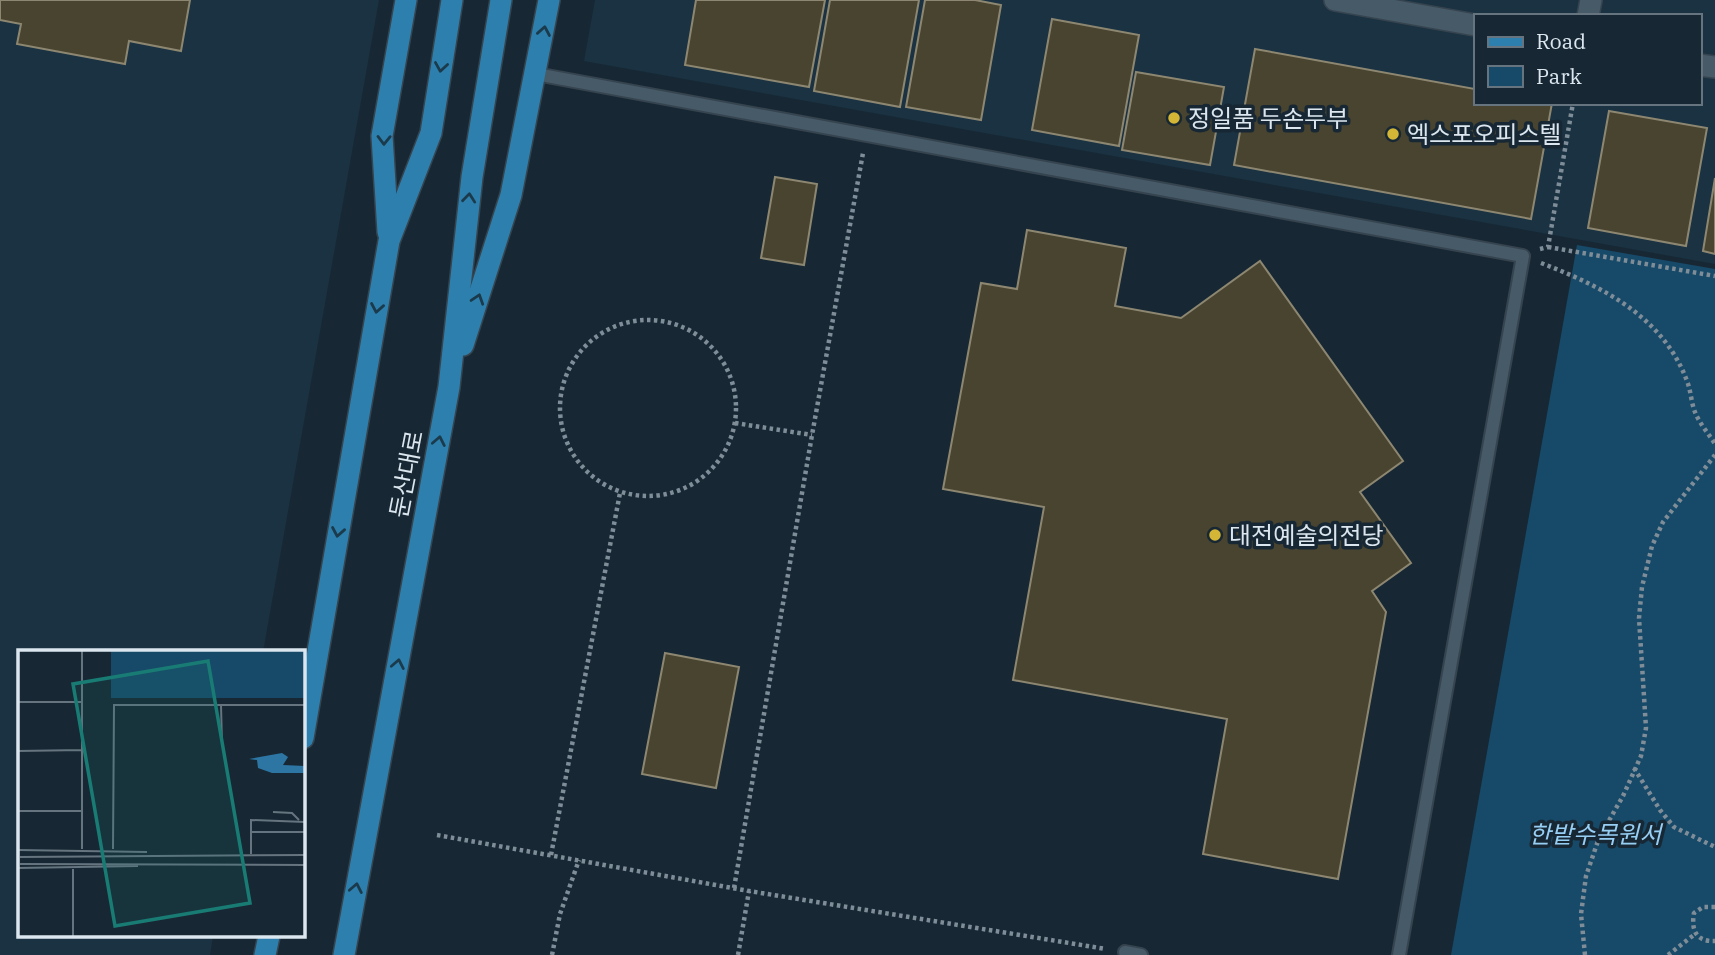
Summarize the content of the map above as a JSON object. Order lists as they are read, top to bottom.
{
  "streets": {
    "main road": ["둔산대로"]
  },
  "parks": ["한밭수목원서"],
  "places": ["정일품 두손두부", "엑스포오피스텔", "대전예술의전당"],
  "legend": ["Road", "Park"]
}
